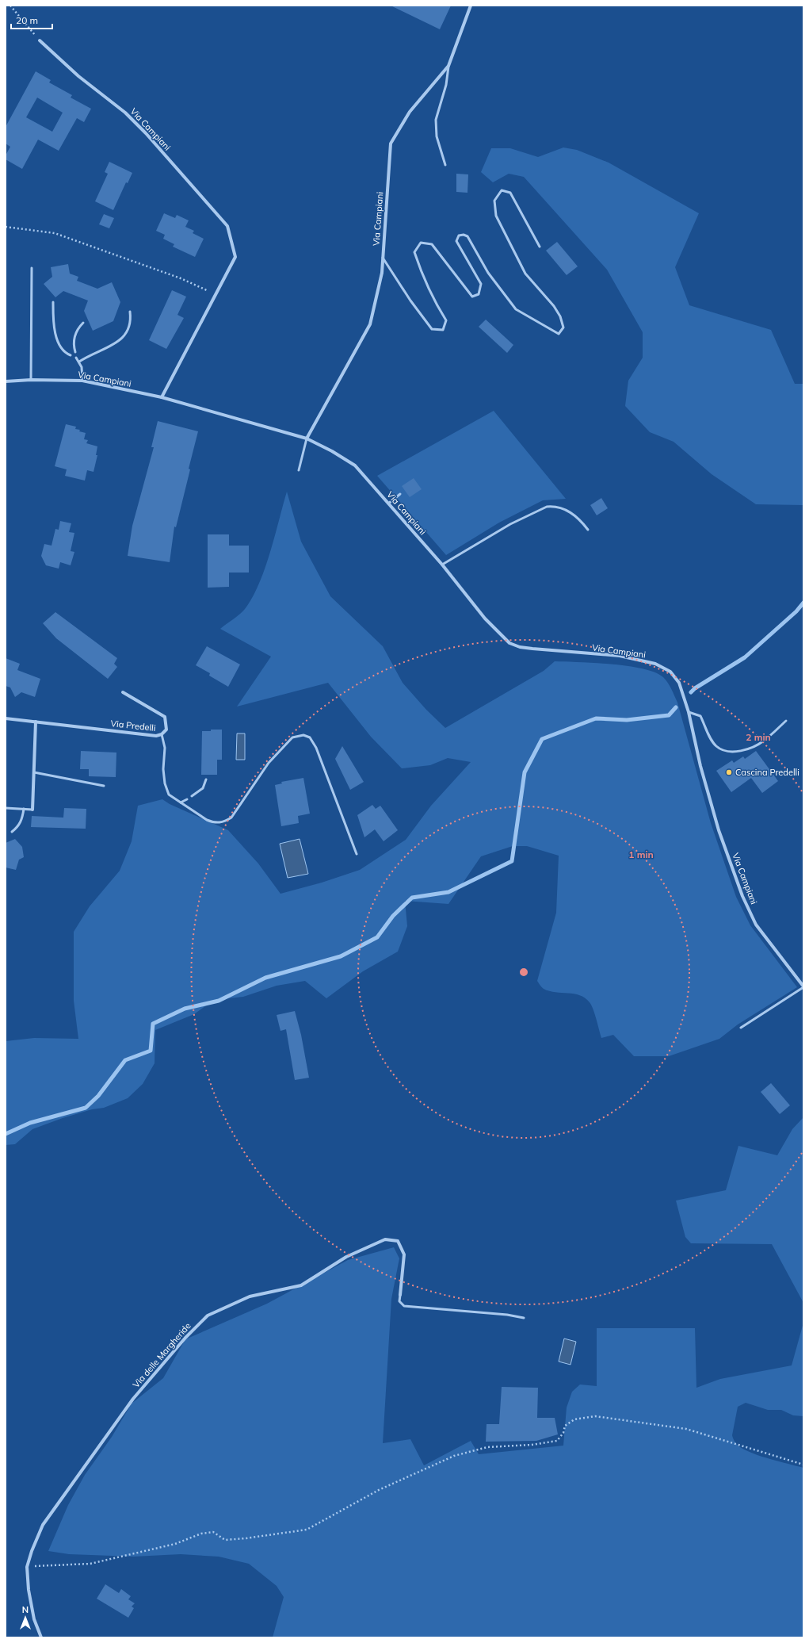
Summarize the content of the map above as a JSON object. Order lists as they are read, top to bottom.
{
  "streets": {
    "street": ["Via Campiani", "Via Predelli", "Via delle Margheride"]
  },
  "places": ["Cascina Predelli"],
  "scale_bar": "20 m",
  "north": "top",
  "rings": ["2 min", "1 min"]
}
